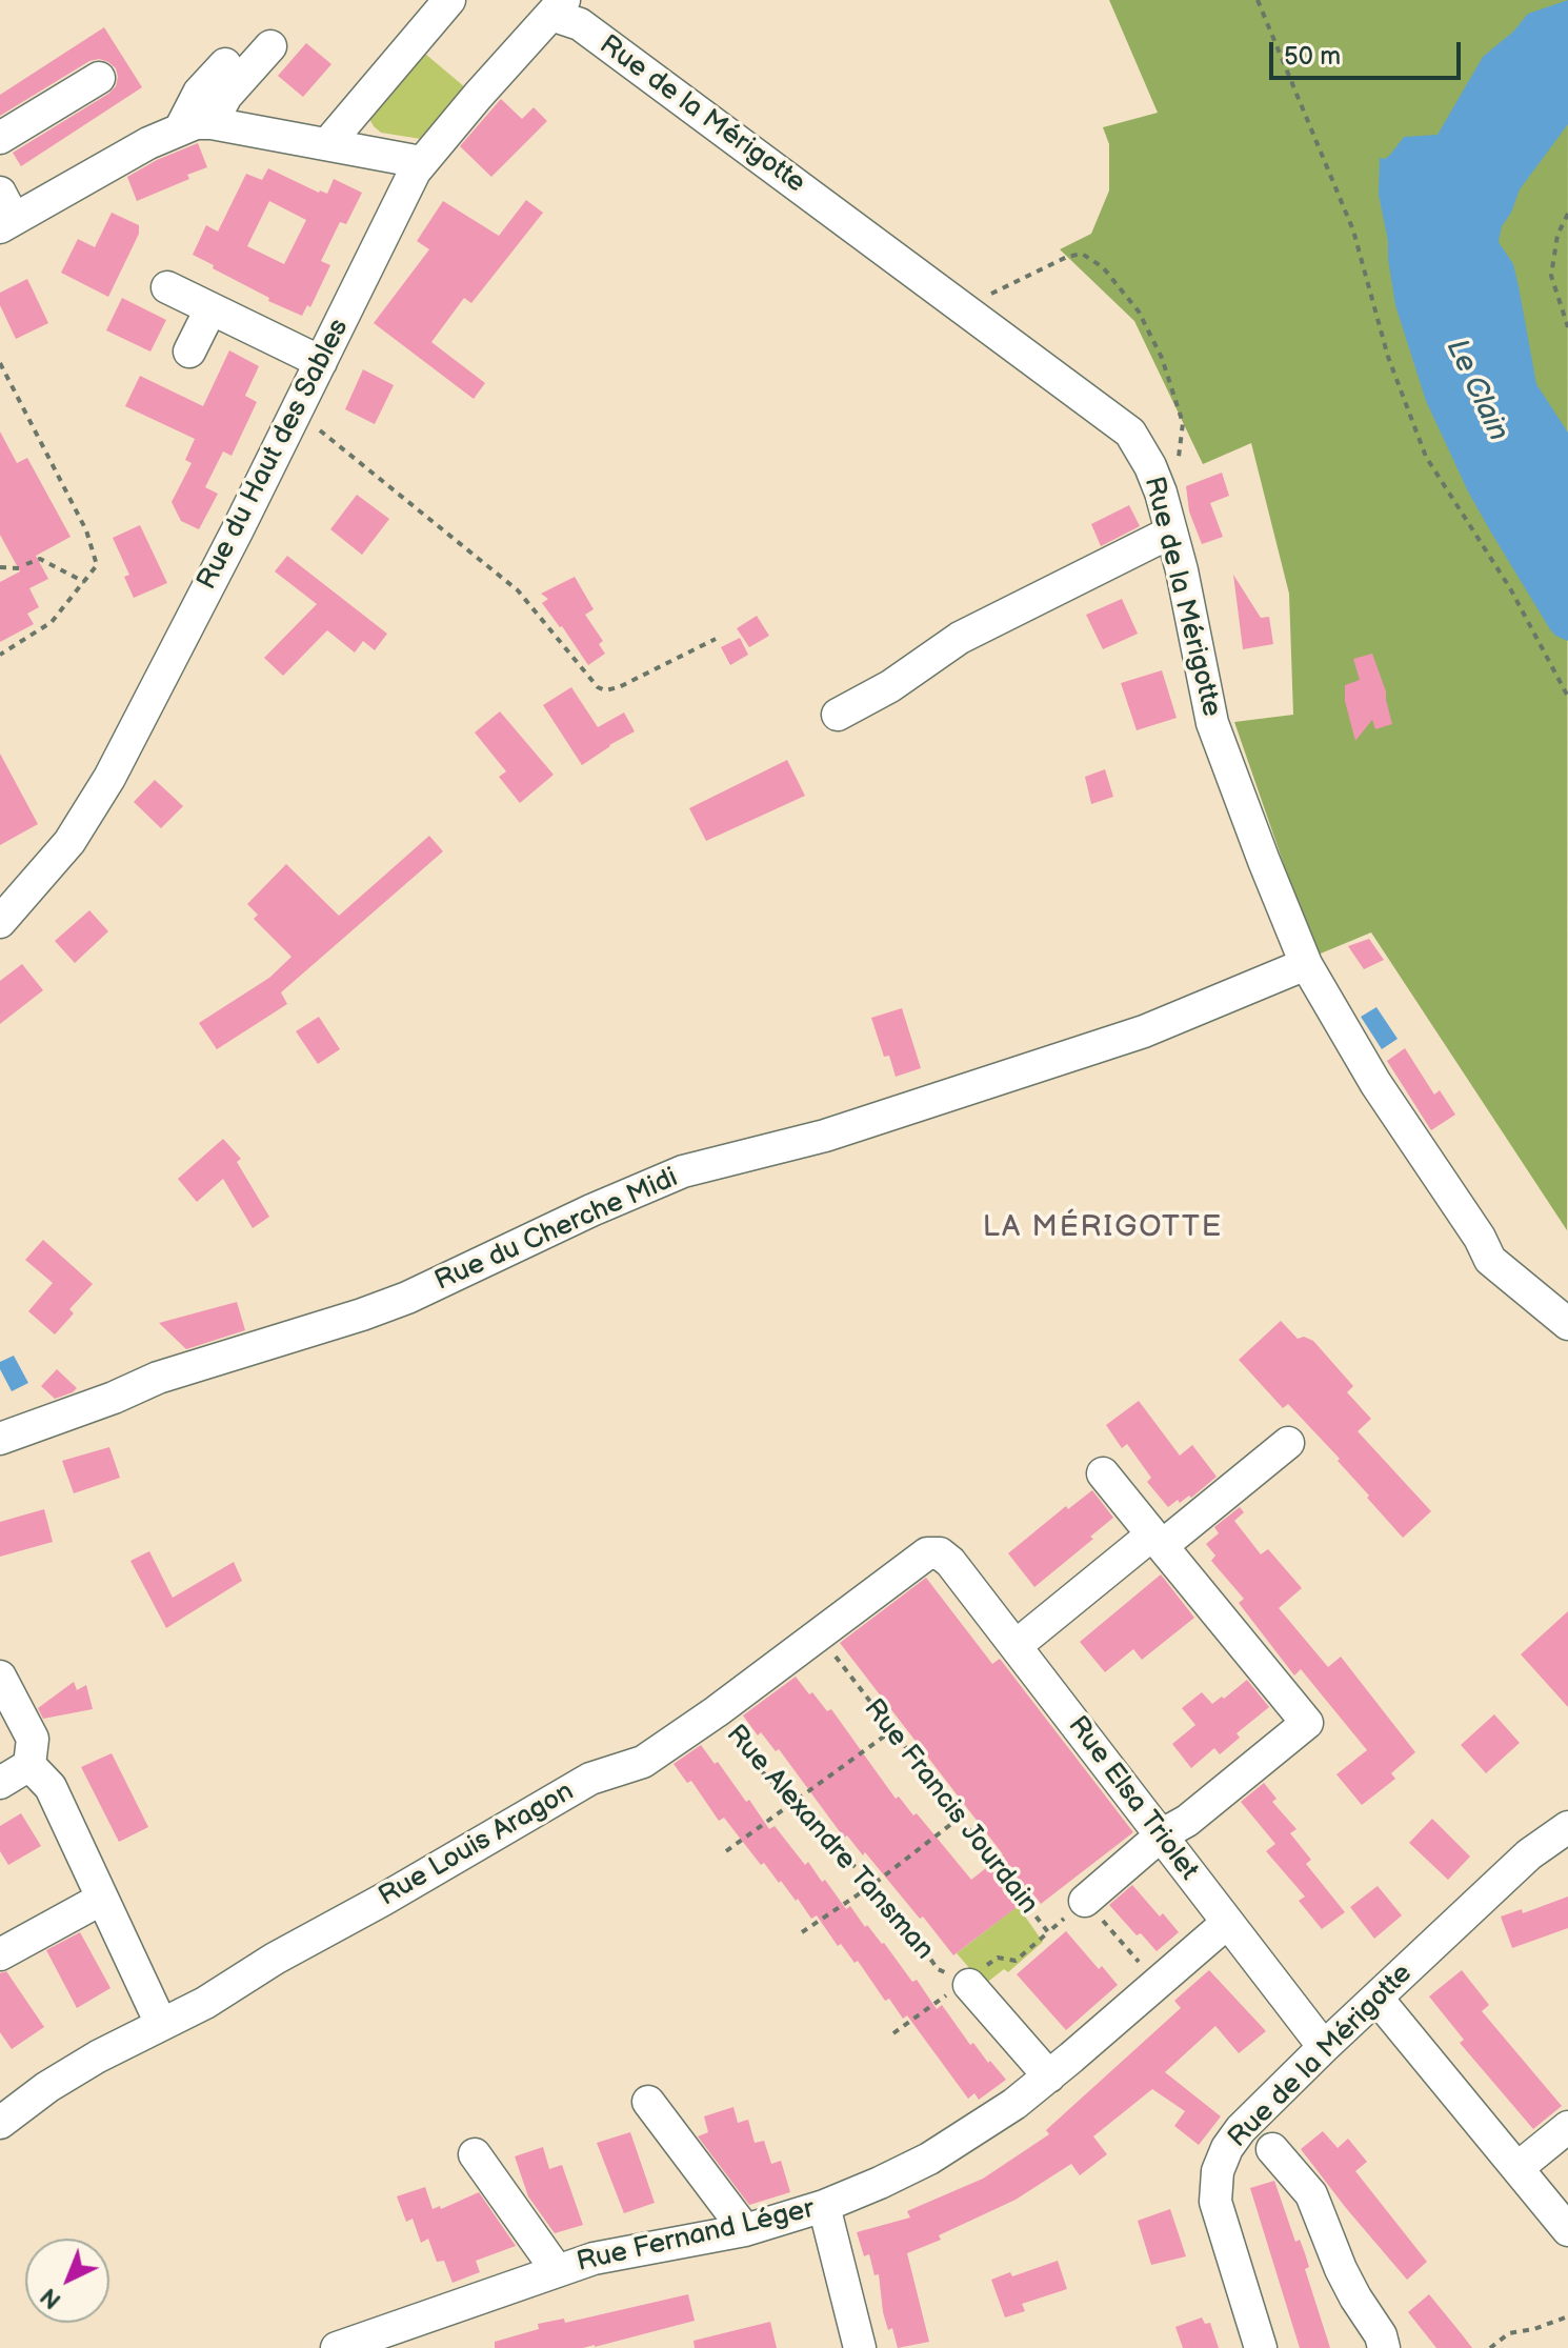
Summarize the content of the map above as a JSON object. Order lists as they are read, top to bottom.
{
  "streets": {
    "street": [
      "Rue de la Mérigotte",
      "Rue du Haut des Sables",
      "Rue du Cherche Midi",
      "Rue Elsa Triolet",
      "Rue Louis Aragon",
      "Rue Fernand Léger"
    ],
    "path": ["Rue Francis Jourdain", "Rue Alexandre Tansman"]
  },
  "crossings": [
    ["Rue de la Mérigotte", "Rue du Haut des Sables"],
    ["Rue de la Mérigotte", "Rue du Cherche Midi"],
    ["Rue de la Mérigotte", "Rue Elsa Triolet"],
    ["Rue Elsa Triolet", "Rue Louis Aragon"],
    ["Rue Elsa Triolet", "Rue Fernand Léger"],
    ["Rue Francis Jourdain", "Rue Louis Aragon"],
    ["Rue Francis Jourdain", "Rue Fernand Léger"],
    ["Rue Alexandre Tansman", "Rue Louis Aragon"]
  ],
  "districts": ["LA MÉRIGOTTE"],
  "water": ["Le Clain"],
  "scale_bar": "50 m",
  "north": "bottom left"
}
